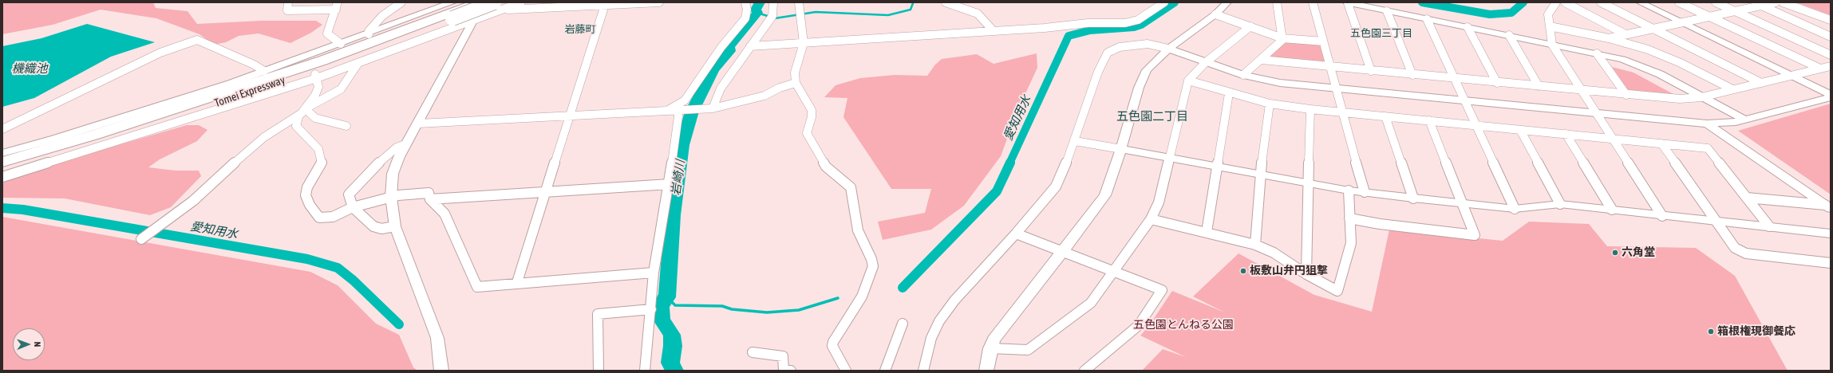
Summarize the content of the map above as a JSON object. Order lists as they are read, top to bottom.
{
  "streets": {
    "highway": ["Tomei Expressway"]
  },
  "districts": ["岩藤町", "五色園三丁目", "五色園二丁目"],
  "water": ["機織池", "愛知用水", "岩崎川"],
  "parks": ["五色園とんねる公園"],
  "places": ["六角堂", "板敷山弁円狙撃", "箱根権現御餐応"],
  "north": "right"
}
